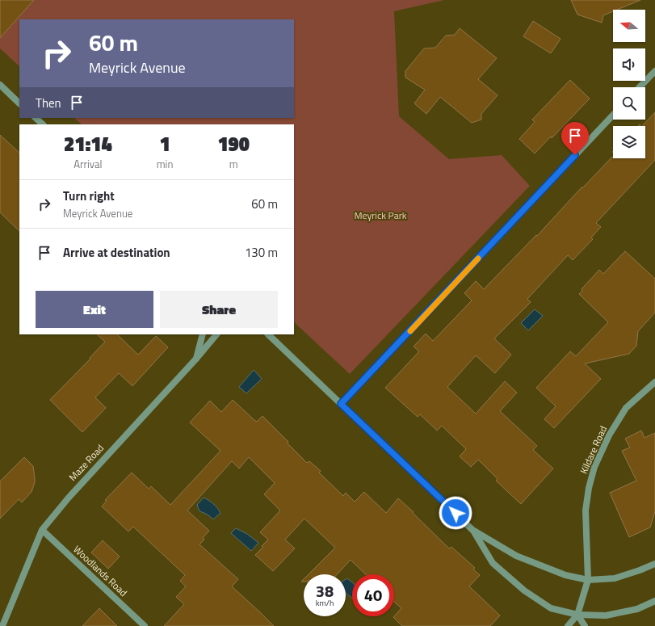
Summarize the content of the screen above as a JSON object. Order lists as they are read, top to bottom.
{
  "streets": {
    "street": ["Kildare Road", "Maze Road", "Woodlands Road"]
  },
  "crossings": [
    ["Maze Road", "Woodlands Road"]
  ],
  "parks": ["Meyrick Park"],
  "north": "left",
  "page": {
    "turn": ["60 m", "Meyrick Avenue"],
    "then": "Then",
    "eta": [
      "21:14",
      "Arrival",
      "1",
      "min",
      "190",
      "m"
    ],
    "list": [
      {
        "name": "Turn right",
        "note": "Meyrick Avenue",
        "value": "60 m"
      },
      {
        "name": "Arrive at destination",
        "value": "130 m"
      }
    ],
    "buttons": ["Exit", "Share"],
    "speed": "38 km/h",
    "limit": "40"
  }
}
